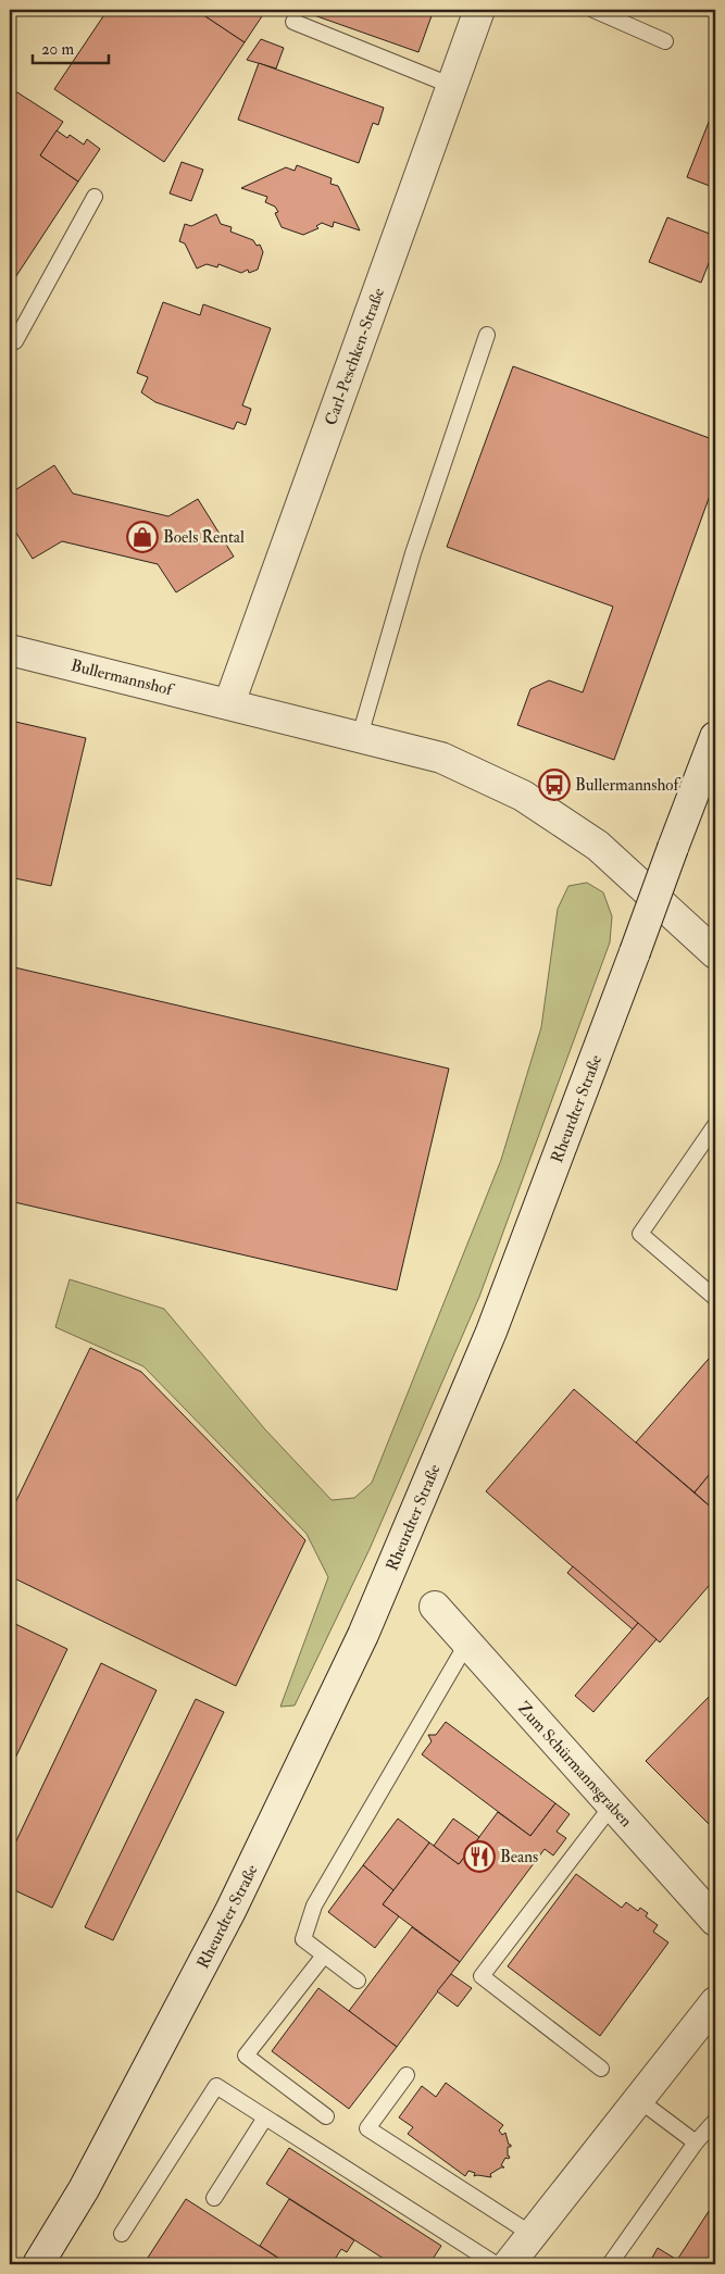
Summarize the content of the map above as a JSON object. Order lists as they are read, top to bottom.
{
  "streets": {
    "street": [
      "Carl-Peschken-Straße",
      "Bullermannshof",
      "Rheurdter Straße",
      "Zum Schürmannsgraben"
    ]
  },
  "crossings": [
    ["Carl-Peschken-Straße", "Bullermannshof"]
  ],
  "places": {
    "shop": ["Boels Rental"],
    "bus stop": ["Bullermannshof"],
    "restaurant": ["Beans"]
  },
  "scale_bar": "20 m"
}
